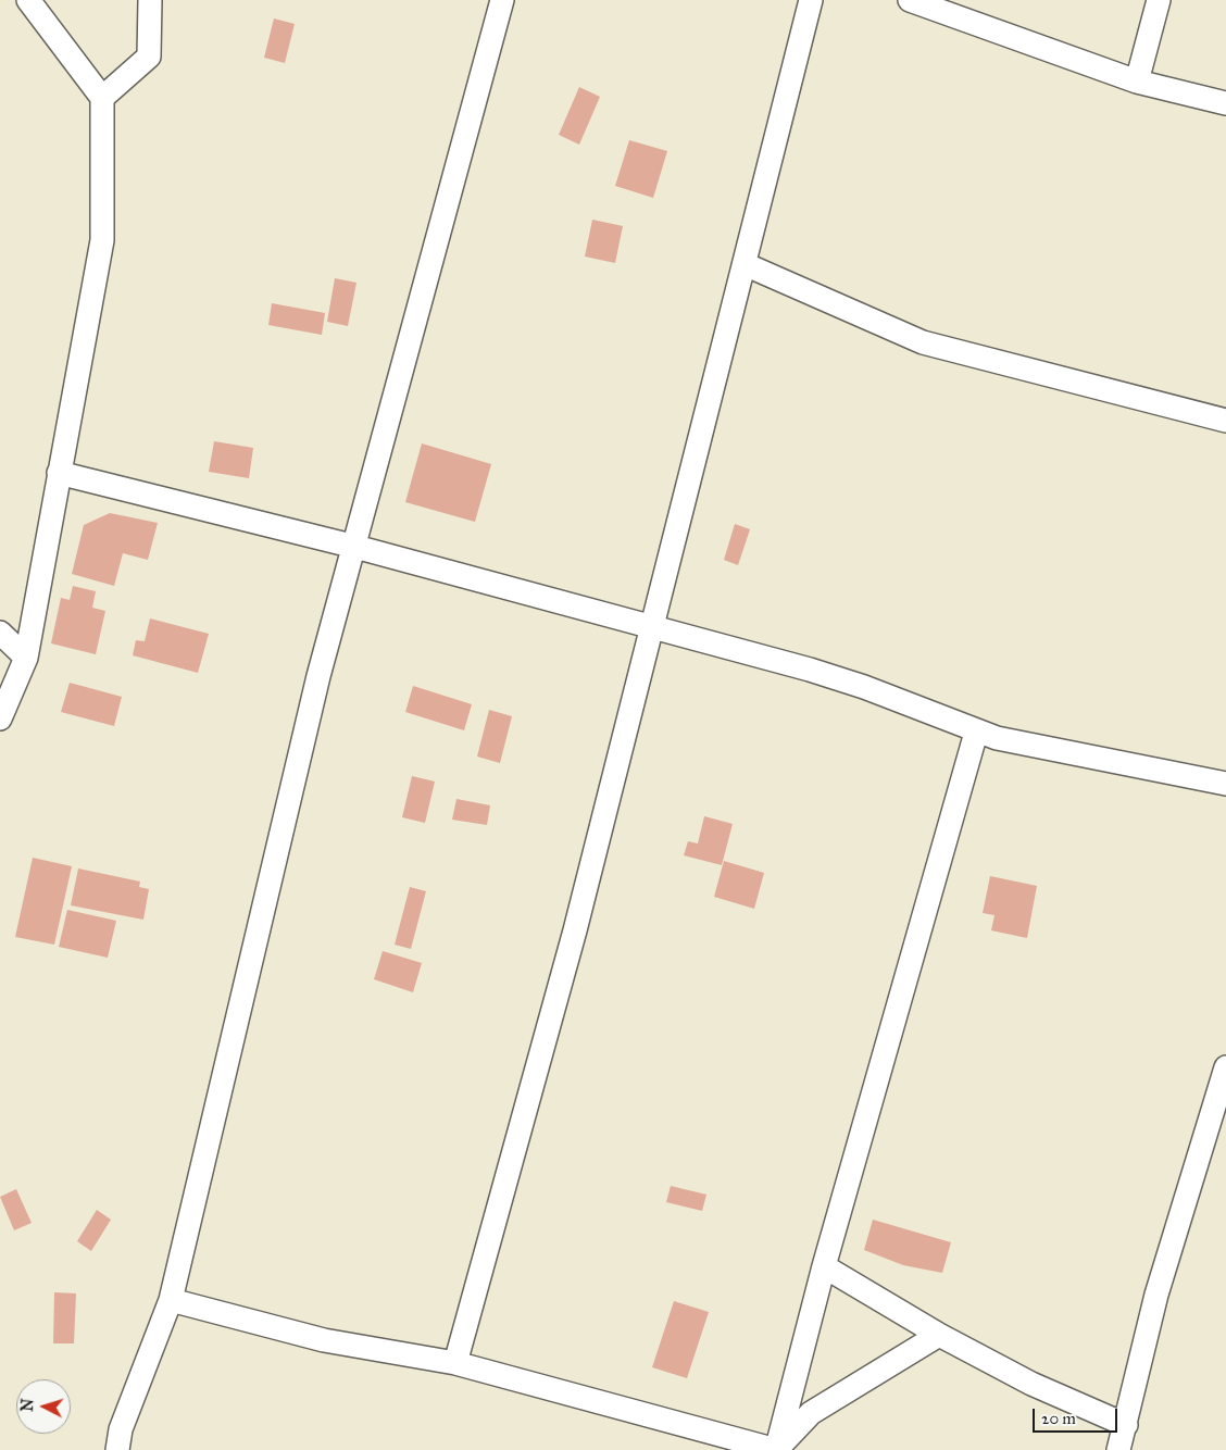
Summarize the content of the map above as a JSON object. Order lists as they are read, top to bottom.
{
  "scale_bar": "20 m",
  "north": "left"
}
